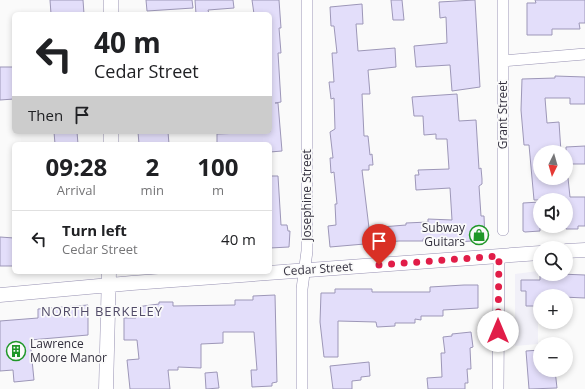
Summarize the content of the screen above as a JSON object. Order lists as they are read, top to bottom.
{
  "streets": {
    "street": ["Grant Street", "Josephine Street", "Cedar Street"]
  },
  "crossings": [
    ["Josephine Street", "Cedar Street"]
  ],
  "districts": ["NORTH BERKELEY"],
  "places": {
    "shop": ["Subway Guitars"],
    "building": ["Lawrence Moore Manor"]
  },
  "north": "bottom",
  "page": {
    "turn": ["40 m", "Cedar Street"],
    "then": "Then",
    "eta": [
      "09:28",
      "Arrival",
      "2",
      "min",
      "100",
      "m"
    ],
    "map_buttons": ["+", "−"],
    "list": [
      {
        "name": "Turn left",
        "note": "Cedar Street",
        "value": "40 m"
      }
    ]
  }
}
